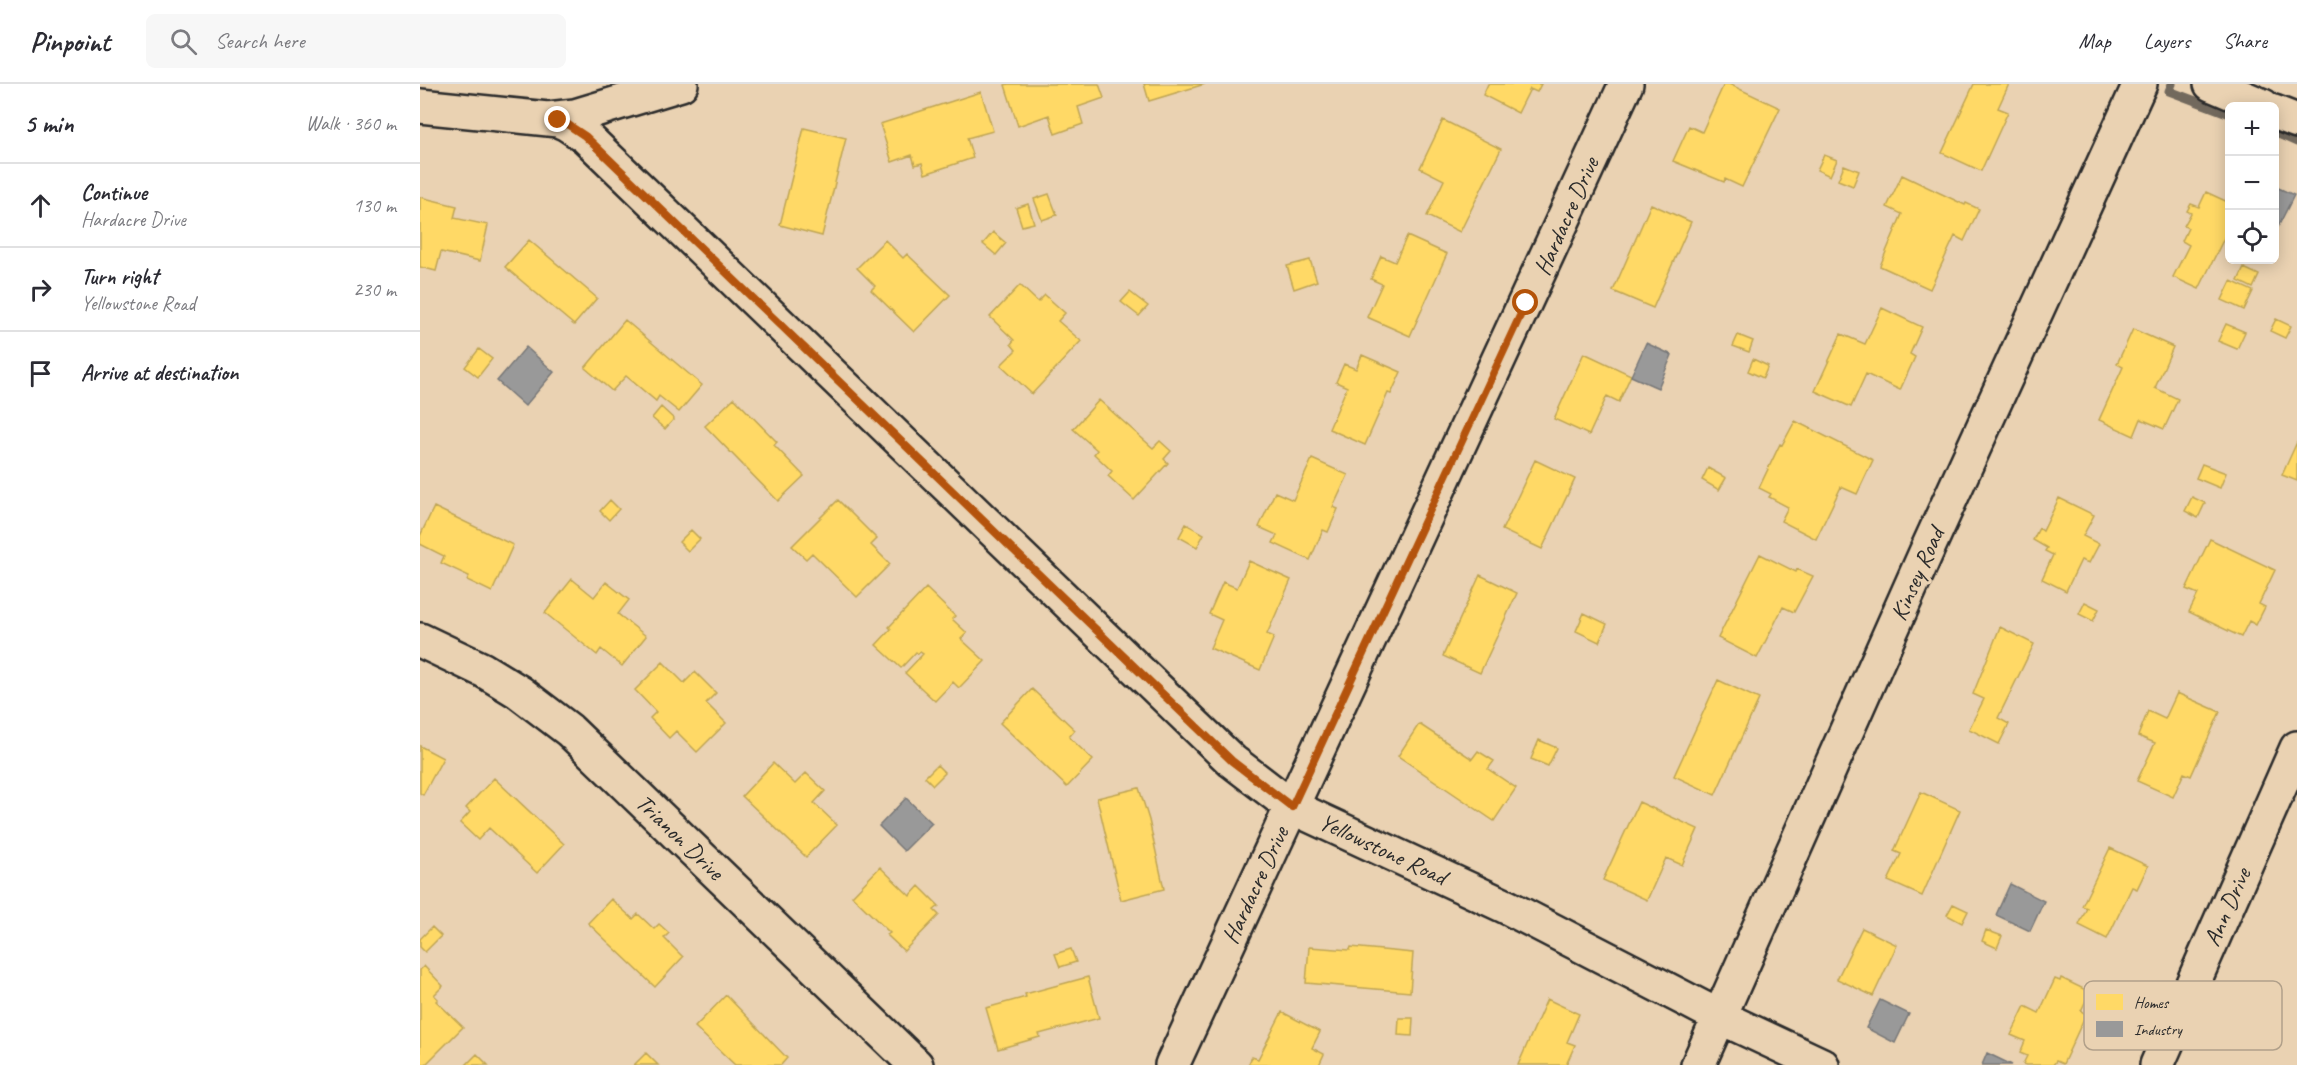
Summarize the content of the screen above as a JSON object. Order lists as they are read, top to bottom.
{
  "streets": {
    "street": [
      "Hardacre Drive",
      "Kinsey Road",
      "Trianon Drive",
      "Yellowstone Road",
      "Ann Drive"
    ]
  },
  "crossings": [
    ["Hardacre Drive", "Yellowstone Road"],
    ["Kinsey Road", "Yellowstone Road"]
  ],
  "legend": ["Homes", "Industry"],
  "page": {
    "header": "Pinpoint",
    "search": "Search here",
    "nav": ["Map", "Layers", "Share"],
    "heading": ["5 min", "Walk · 360 m"],
    "map_buttons": ["+", "−"],
    "list": [
      ["Continue", "Hardacre Drive", "130 m"],
      ["Turn right", "Yellowstone Road", "230 m"],
      "Arrive at destination"
    ]
  }
}
